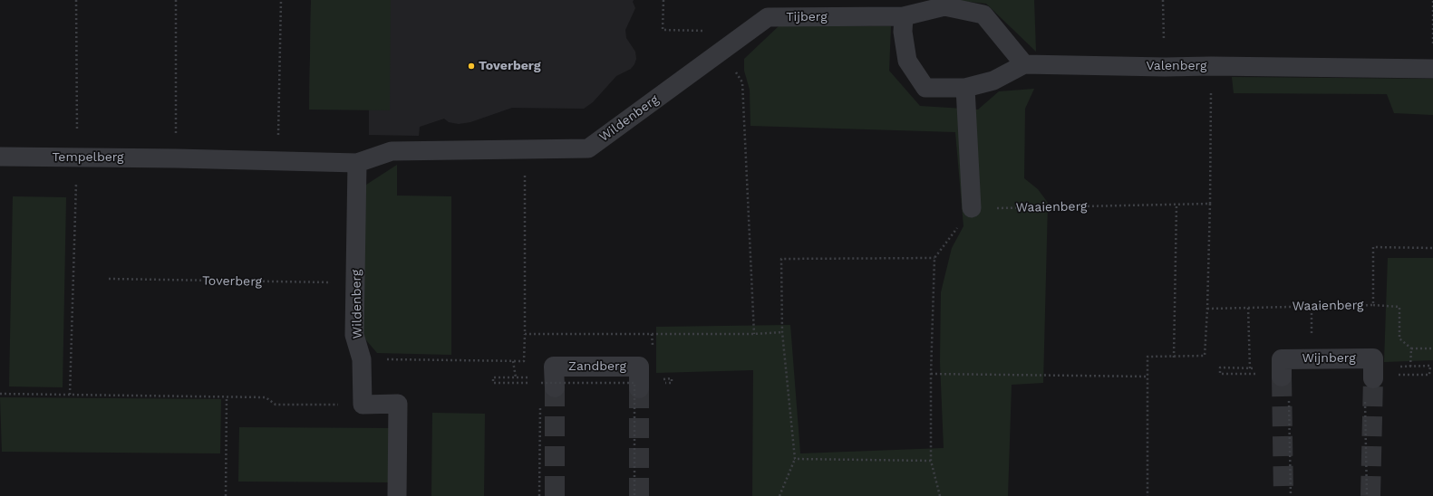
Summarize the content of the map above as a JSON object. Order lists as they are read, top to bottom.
{
  "streets": {
    "street": [
      "Tijberg",
      "Valenberg",
      "Wildenberg",
      "Tempelberg",
      "Wijnberg",
      "Zandberg"
    ],
    "path": ["Waaienberg", "Toverberg"]
  },
  "crossings": [
    ["Tijberg", "Valenberg"],
    ["Tijberg", "Wildenberg"],
    ["Wildenberg", "Toverberg"]
  ],
  "places": ["Toverberg"]
}
